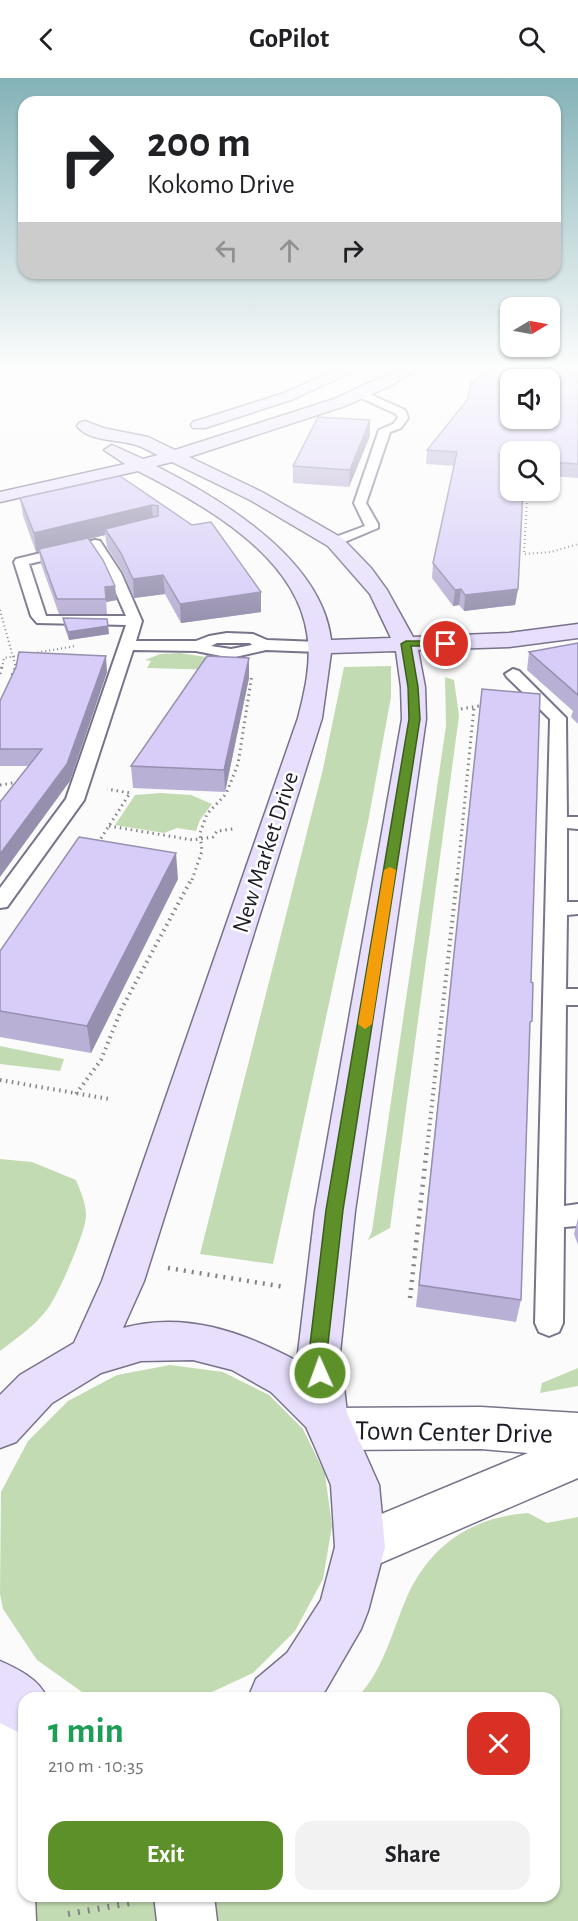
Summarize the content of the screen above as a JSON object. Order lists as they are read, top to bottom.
{
  "streets": {
    "street": ["New Market Drive", "Town Center Drive"]
  },
  "crossings": [
    ["New Market Drive", "Town Center Drive"]
  ],
  "north": "right",
  "page": {
    "header": "GoPilot",
    "turn": ["200 m", "Kokomo Drive"],
    "heading": ["1 min", "210 m · 10:35"],
    "buttons": ["Exit", "Share"]
  }
}
